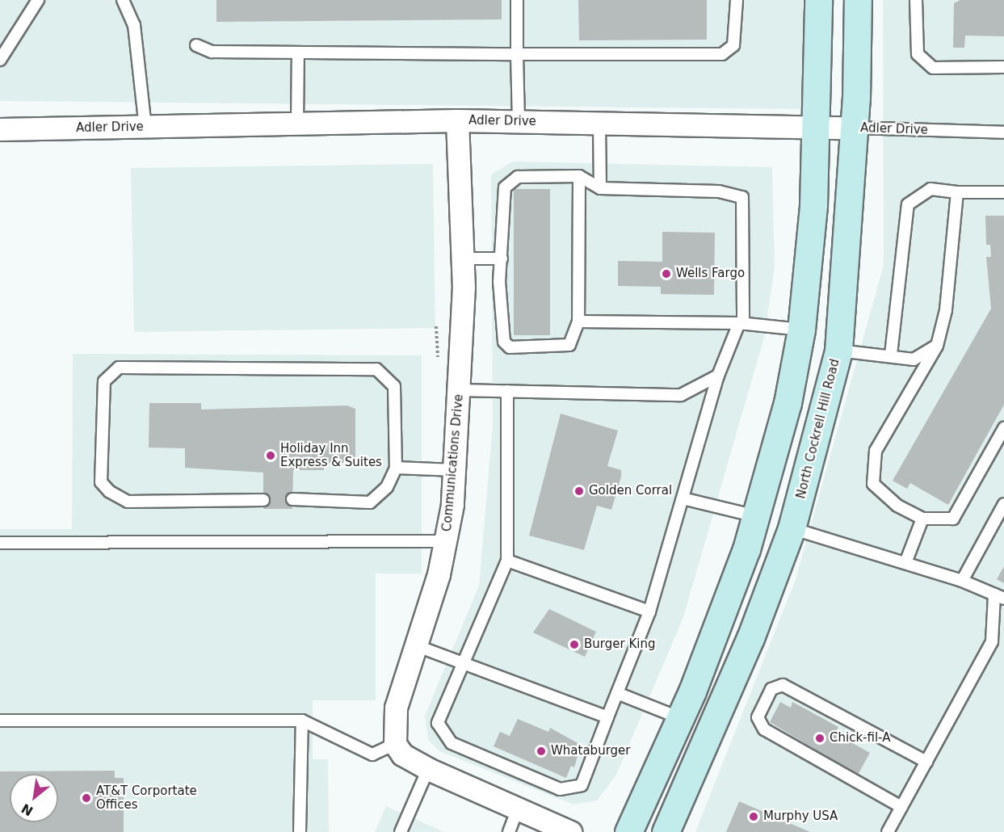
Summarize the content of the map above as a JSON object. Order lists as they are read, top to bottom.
{
  "streets": {
    "main road": ["North Cockrell Hill Road"],
    "street": ["Adler Drive", "Communications Drive"]
  },
  "crossings": [
    ["Adler Drive", "North Cockrell Hill Road"],
    ["Adler Drive", "Communications Drive"]
  ],
  "places": [
    "Wells Fargo",
    "Holiday Inn Express & Suites",
    "Golden Corral",
    "Burger King",
    "Chick-fil-A",
    "Whataburger",
    "AT&T Corportate Offices",
    "Murphy USA"
  ],
  "north": "bottom left"
}
